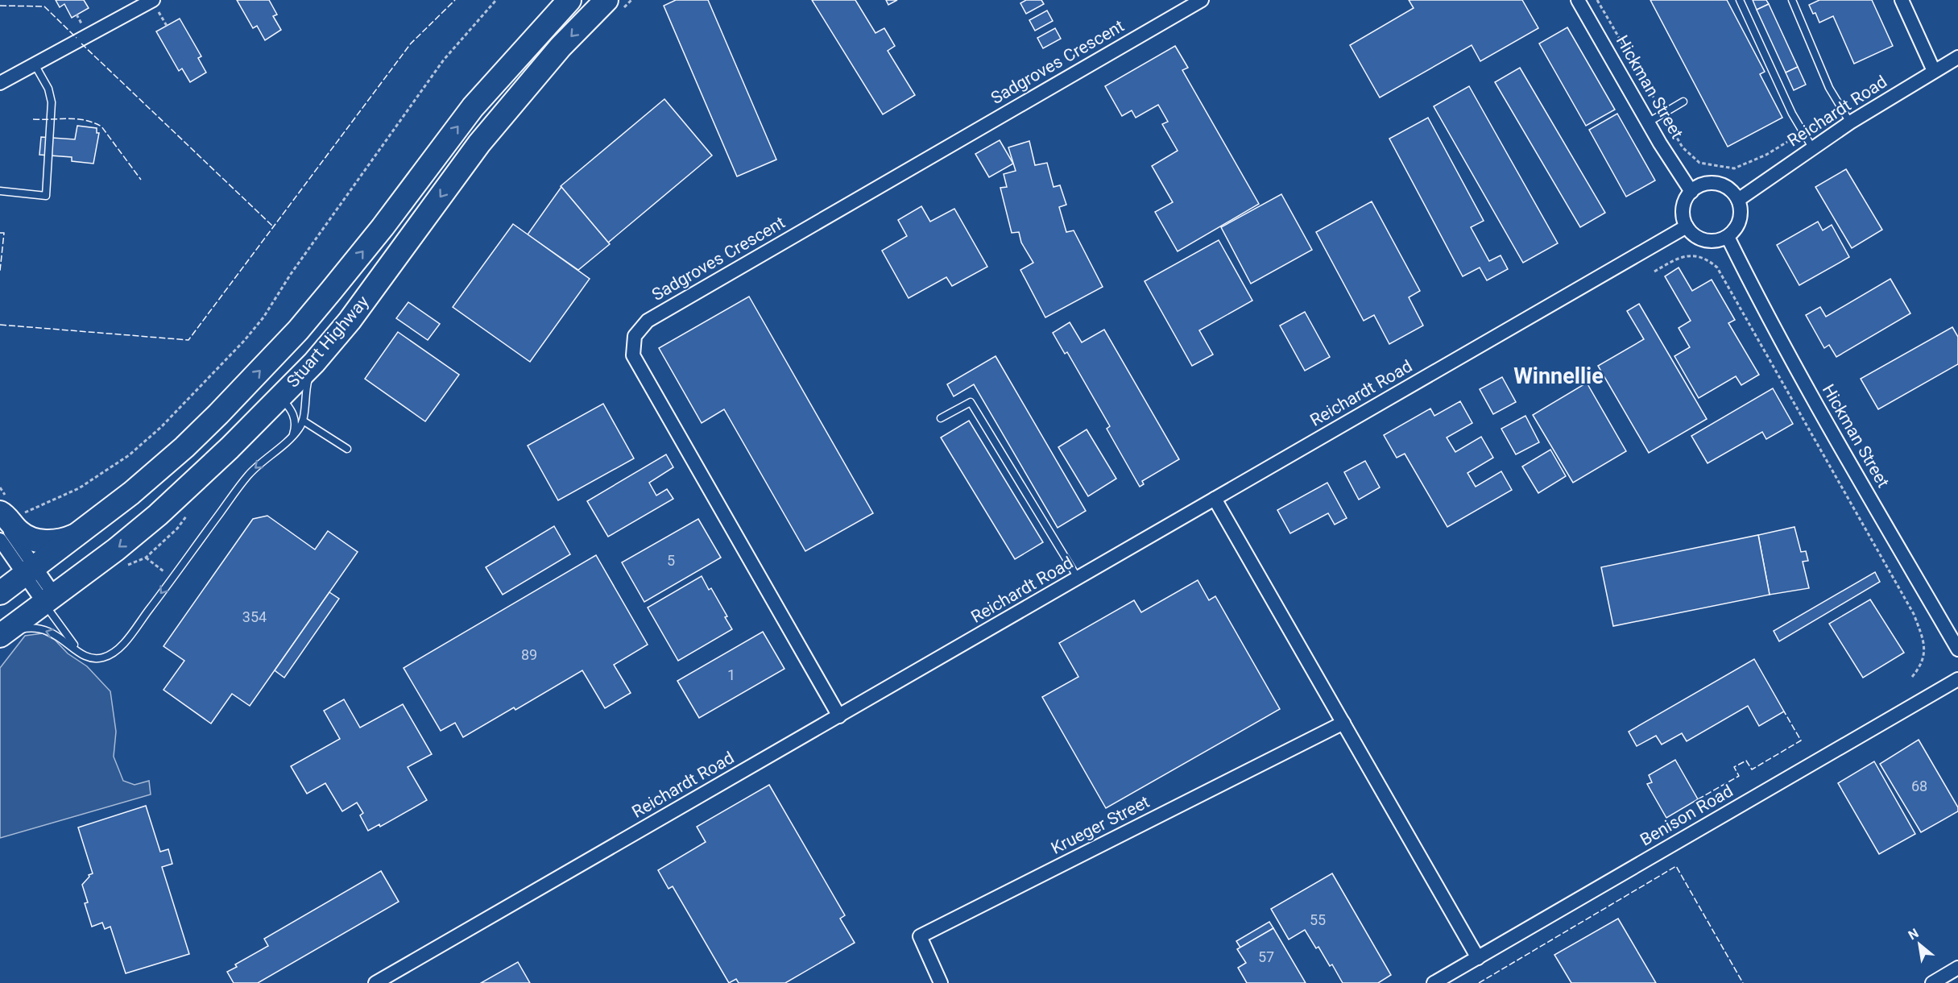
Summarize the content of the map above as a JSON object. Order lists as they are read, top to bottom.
{
  "streets": {
    "highway": ["Stuart Highway"],
    "street": [
      "Sadgroves Crescent",
      "Hickman Street",
      "Reichardt Road",
      "Benison Road",
      "Krueger Street"
    ]
  },
  "crossings": [
    ["Sadgroves Crescent", "Reichardt Road"],
    ["Hickman Street", "Reichardt Road"]
  ],
  "districts": ["Winnellie"],
  "house_numbers": [
    "5",
    "354",
    "89",
    "1",
    "68",
    "55",
    "57"
  ],
  "north": "top left"
}
